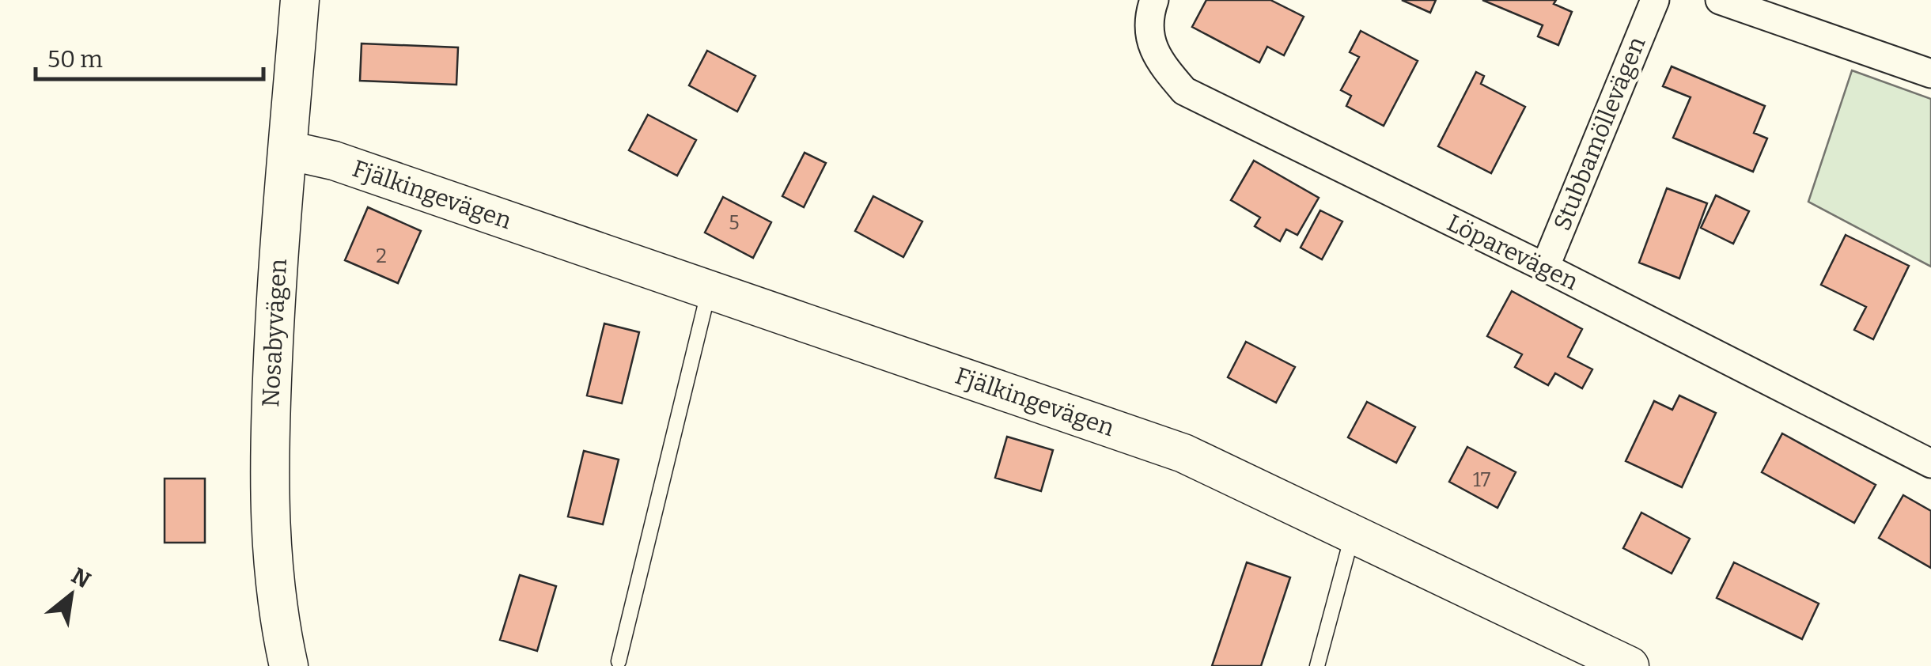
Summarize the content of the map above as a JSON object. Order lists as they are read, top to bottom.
{
  "streets": {
    "street": [
      "Stubbamöllevägen",
      "Fjälkingevägen",
      "Löparevägen",
      "Nosabyvägen"
    ]
  },
  "crossings": [
    ["Stubbamöllevägen", "Löparevägen"],
    ["Fjälkingevägen", "Nosabyvägen"]
  ],
  "house_numbers": ["5", "2", "17"],
  "scale_bar": "50 m",
  "north": "top right"
}
